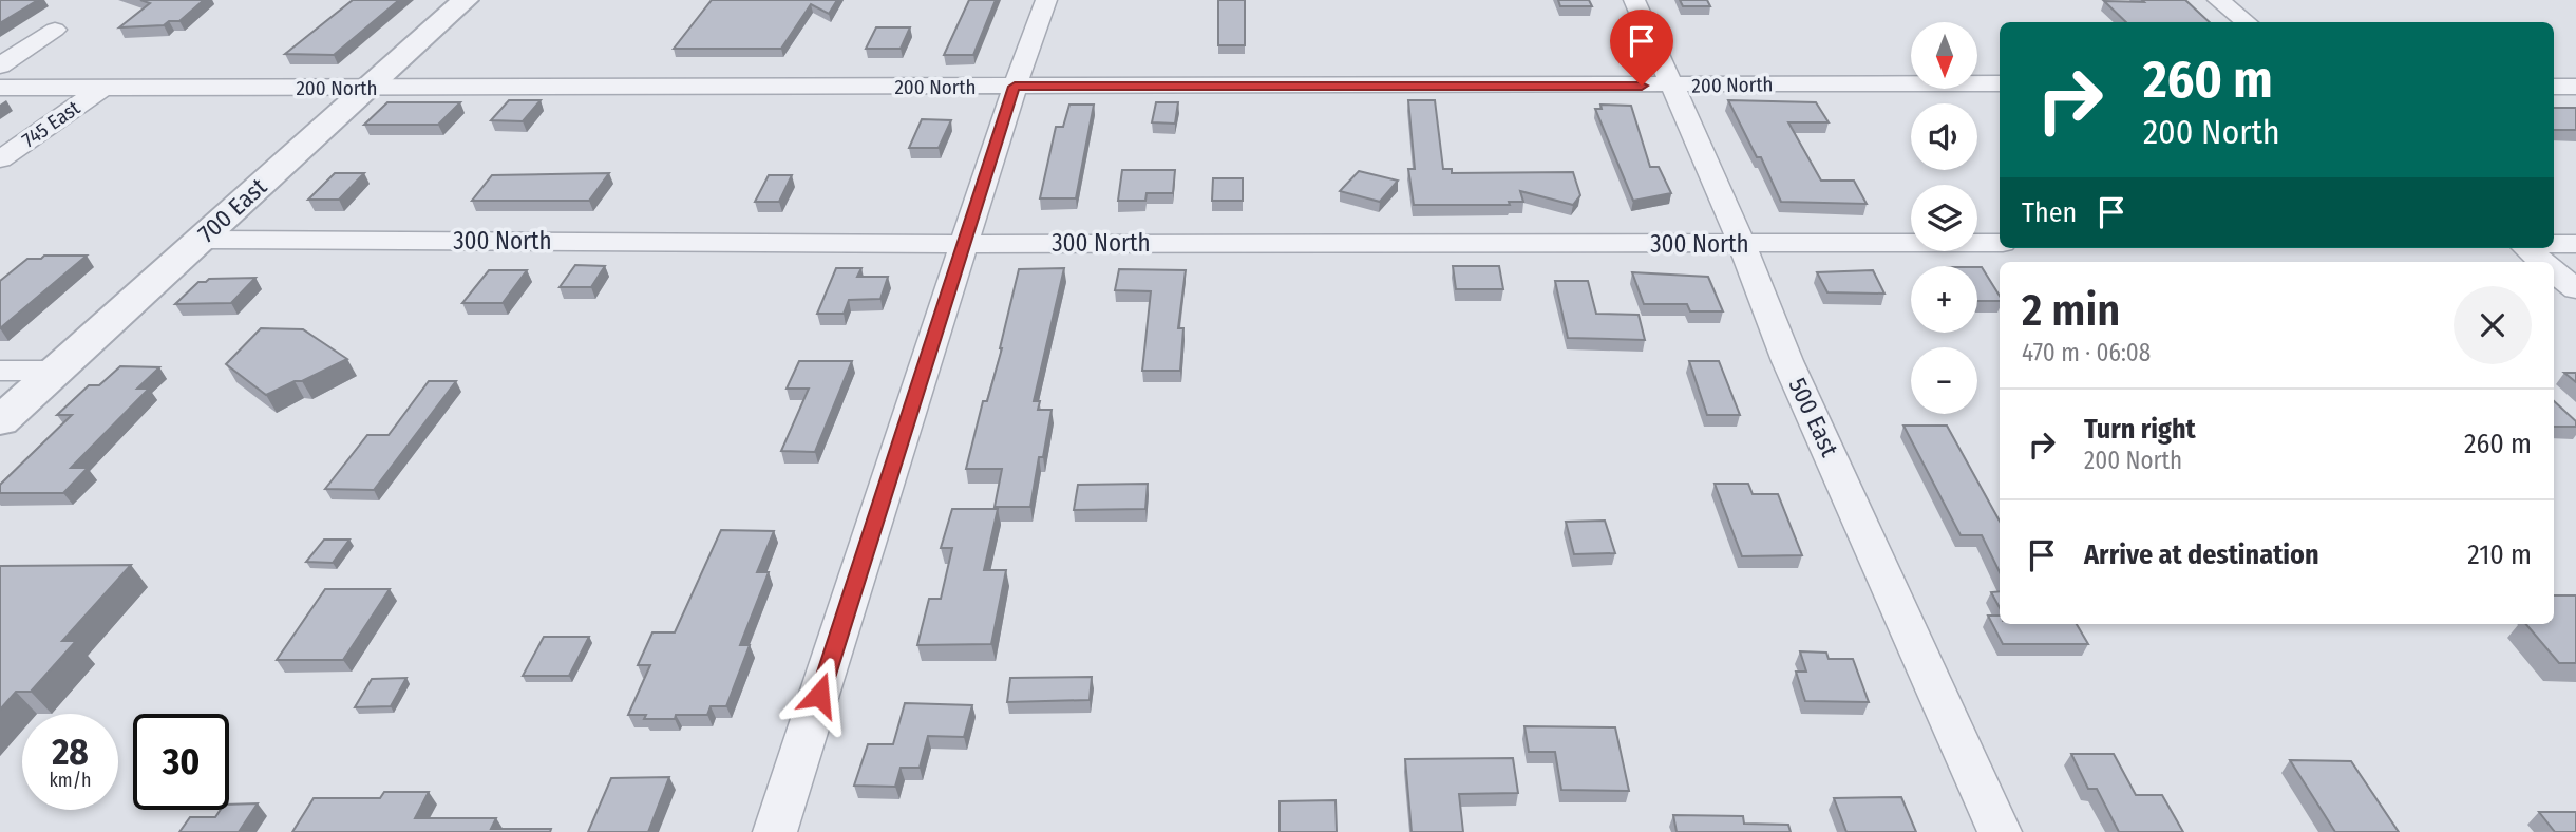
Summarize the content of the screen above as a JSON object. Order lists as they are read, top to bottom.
{
  "streets": {
    "street": [
      "200 North",
      "745 East",
      "700 East",
      "300 North",
      "500 East"
    ]
  },
  "crossings": [
    ["200 North", "745 East"],
    ["200 North", "700 East"],
    ["200 North", "500 East"],
    ["700 East", "300 North"],
    ["300 North", "500 East"]
  ],
  "north": "bottom",
  "page": {
    "map_buttons": ["+", "−"],
    "turn": ["260 m", "200 North"],
    "then": "Then",
    "heading": ["2 min", "470 m · 06:08"],
    "list": [
      {
        "name": "Turn right",
        "note": "200 North",
        "value": "260 m"
      },
      {
        "name": "Arrive at destination",
        "value": "210 m"
      }
    ],
    "speed": "28 km/h",
    "limit": "30"
  }
}
